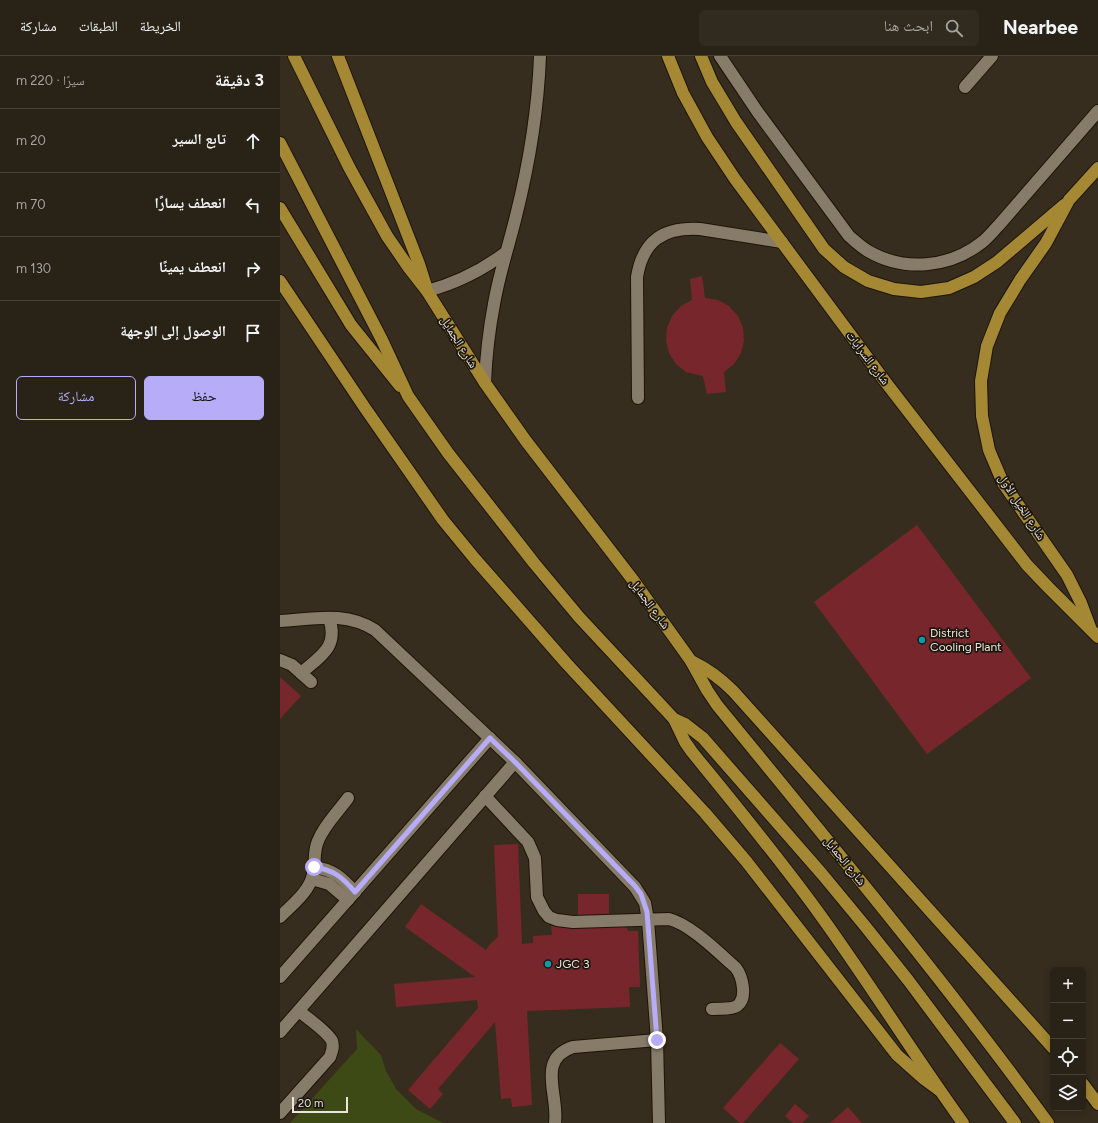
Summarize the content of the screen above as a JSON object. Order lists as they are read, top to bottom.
{
  "streets": {
    "main road": ["شارع الجمايل", "شارع السرايات", "شارع الخيل الأول"]
  },
  "crossings": [
    ["شارع السرايات", "شارع الخيل الأول"]
  ],
  "places": ["District Cooling Plant", "JGC 3"],
  "scale_bar": "20 m",
  "page": {
    "header": "Nearbee",
    "search": "ابحث هنا",
    "nav": ["الخريطة", "الطبقات", "مشاركة"],
    "heading": ["3 دقيقة", "سيرًا · 220 m"],
    "list": [
      ["تابع السير", "20 m"],
      ["انعطف يسارًا", "70 m"],
      ["انعطف يمينًا", "130 m"],
      "الوصول إلى الوجهة"
    ],
    "buttons": ["حفظ", "مشاركة"],
    "map_buttons": ["+", "−"],
    "scale": "20 m"
  }
}
